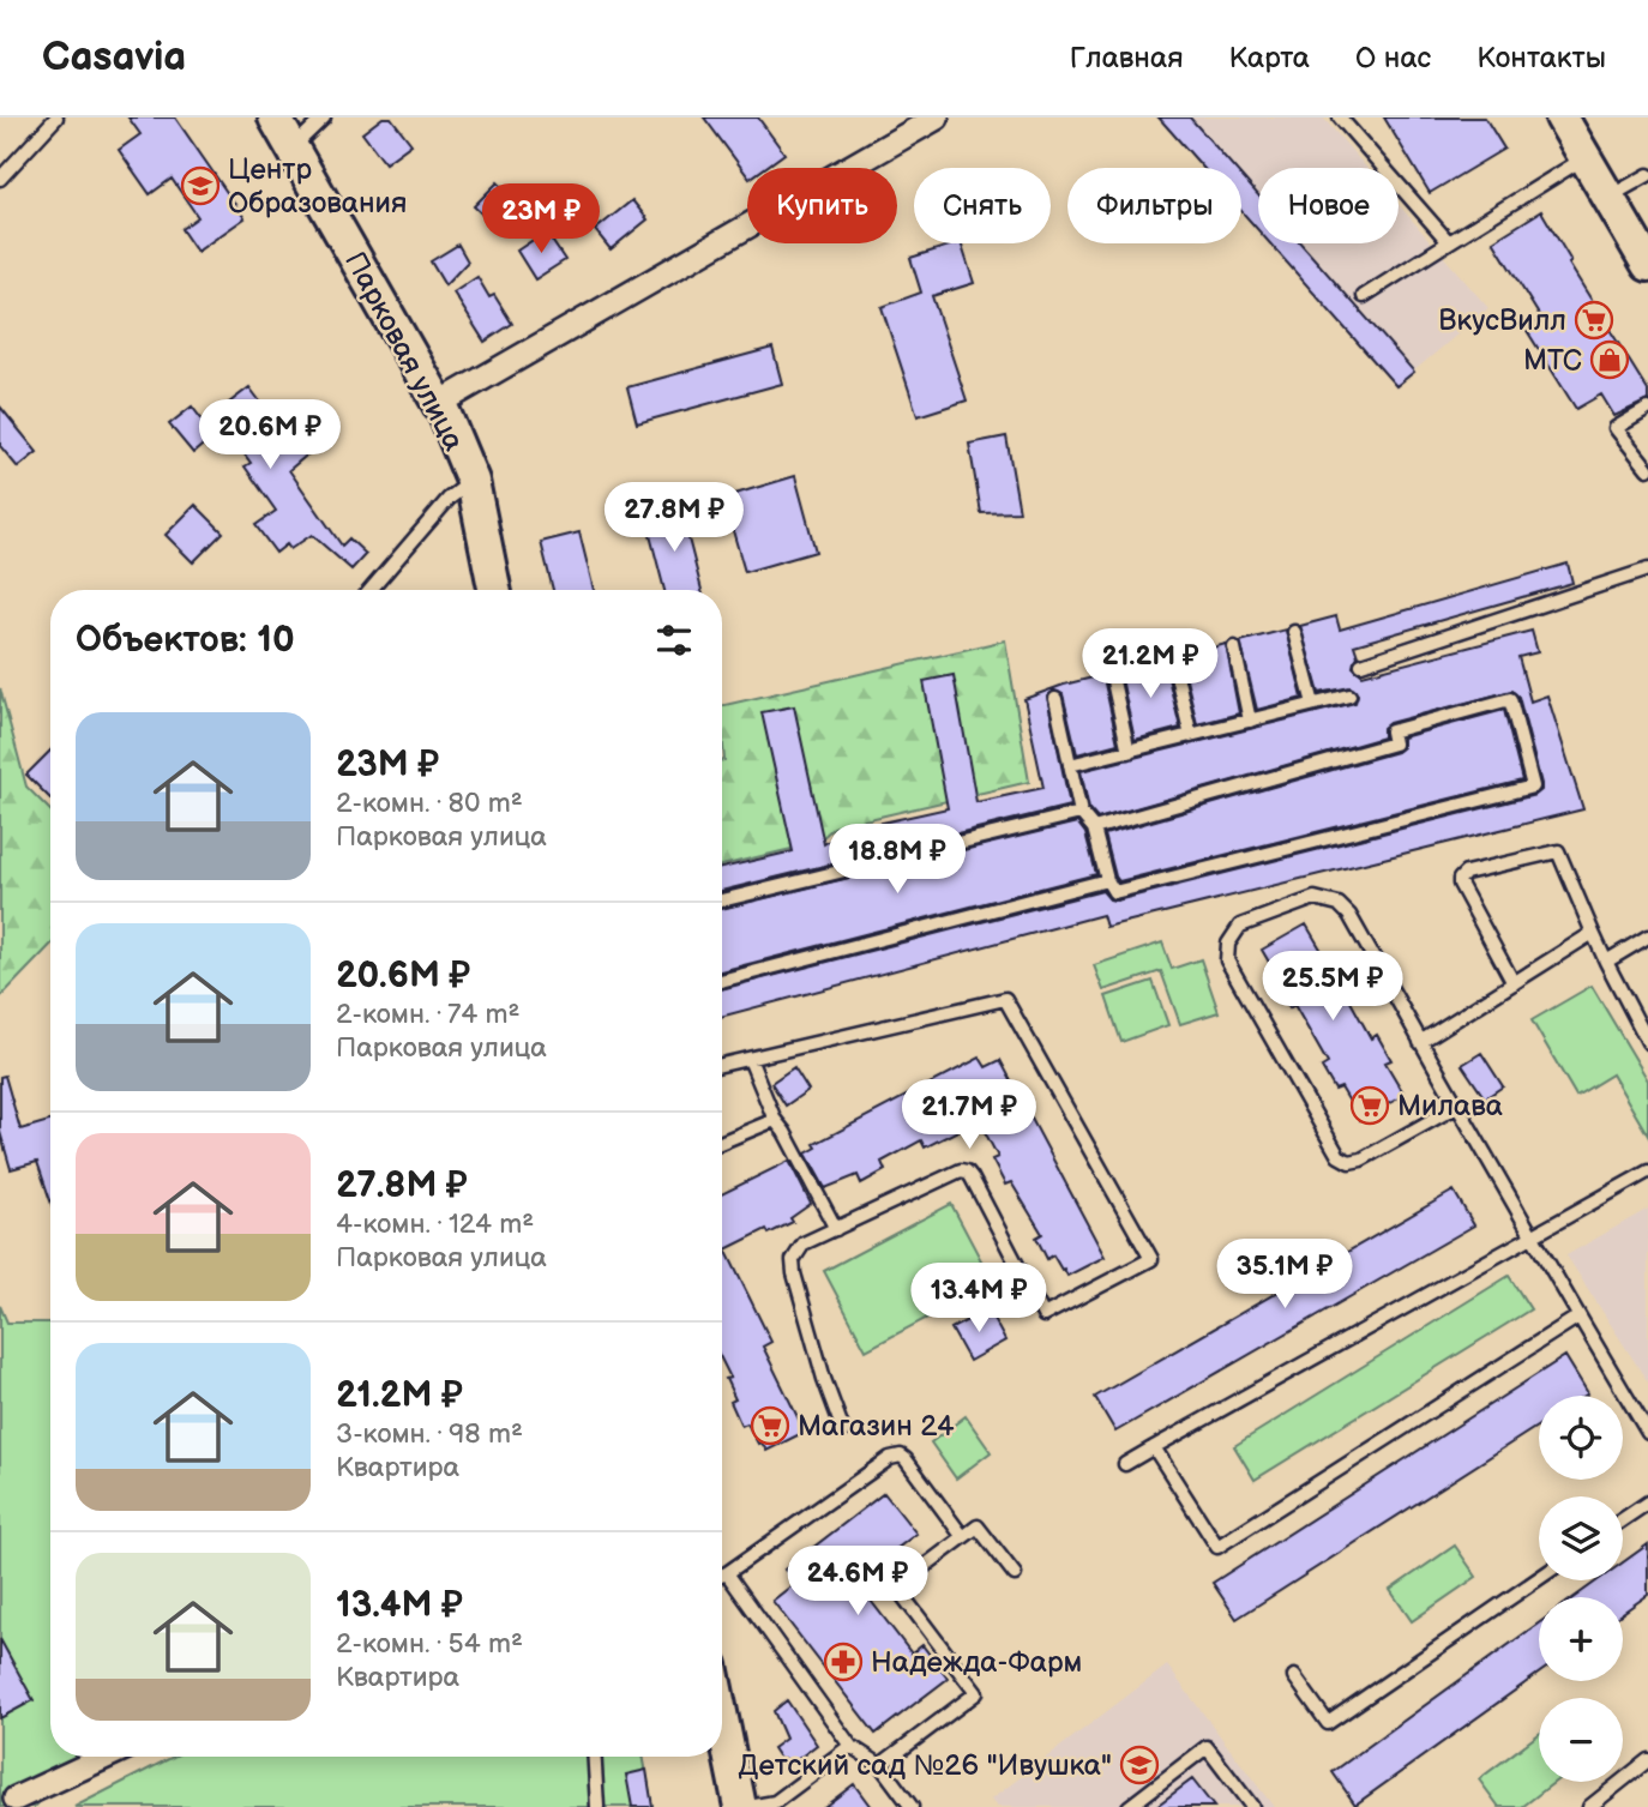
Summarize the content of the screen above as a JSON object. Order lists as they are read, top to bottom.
{
  "streets": {
    "street": ["Парковая улица"]
  },
  "places": {
    "school or university": ["Центр Образования", "Детский сад №26 \"Ивушка\""],
    "supermarket": ["ВкусВилл", "Милава", "Магазин 24"],
    "shop": ["МТС"],
    "pharmacy": ["Надежда-Фарм"]
  },
  "page": {
    "header": "Casavia",
    "nav": [
      "Главная",
      "Карта",
      "О нас",
      "Контакты"
    ],
    "chip": [
      "Купить",
      "Снять",
      "Фильтры",
      "Новое"
    ],
    "price": [
      "23M ₽",
      "20.6M ₽",
      "27.8M ₽",
      "21.2M ₽",
      "18.8M ₽",
      "25.5M ₽",
      "21.7M ₽",
      "35.1M ₽",
      "13.4M ₽",
      "24.6M ₽"
    ],
    "heading": "Объектов: 10",
    "list": [
      {
        "name": "23M ₽",
        "note": "2-комн. · 80 m² · Парковая улица"
      },
      {
        "name": "20.6M ₽",
        "note": "2-комн. · 74 m² · Парковая улица"
      },
      {
        "name": "27.8M ₽",
        "note": "4-комн. · 124 m² · Парковая улица"
      },
      {
        "name": "21.2M ₽",
        "note": "3-комн. · 98 m² · Квартира"
      },
      {
        "name": "13.4M ₽",
        "note": "2-комн. · 54 m² · Квартира"
      }
    ],
    "map_buttons": ["+", "−"]
  }
}
